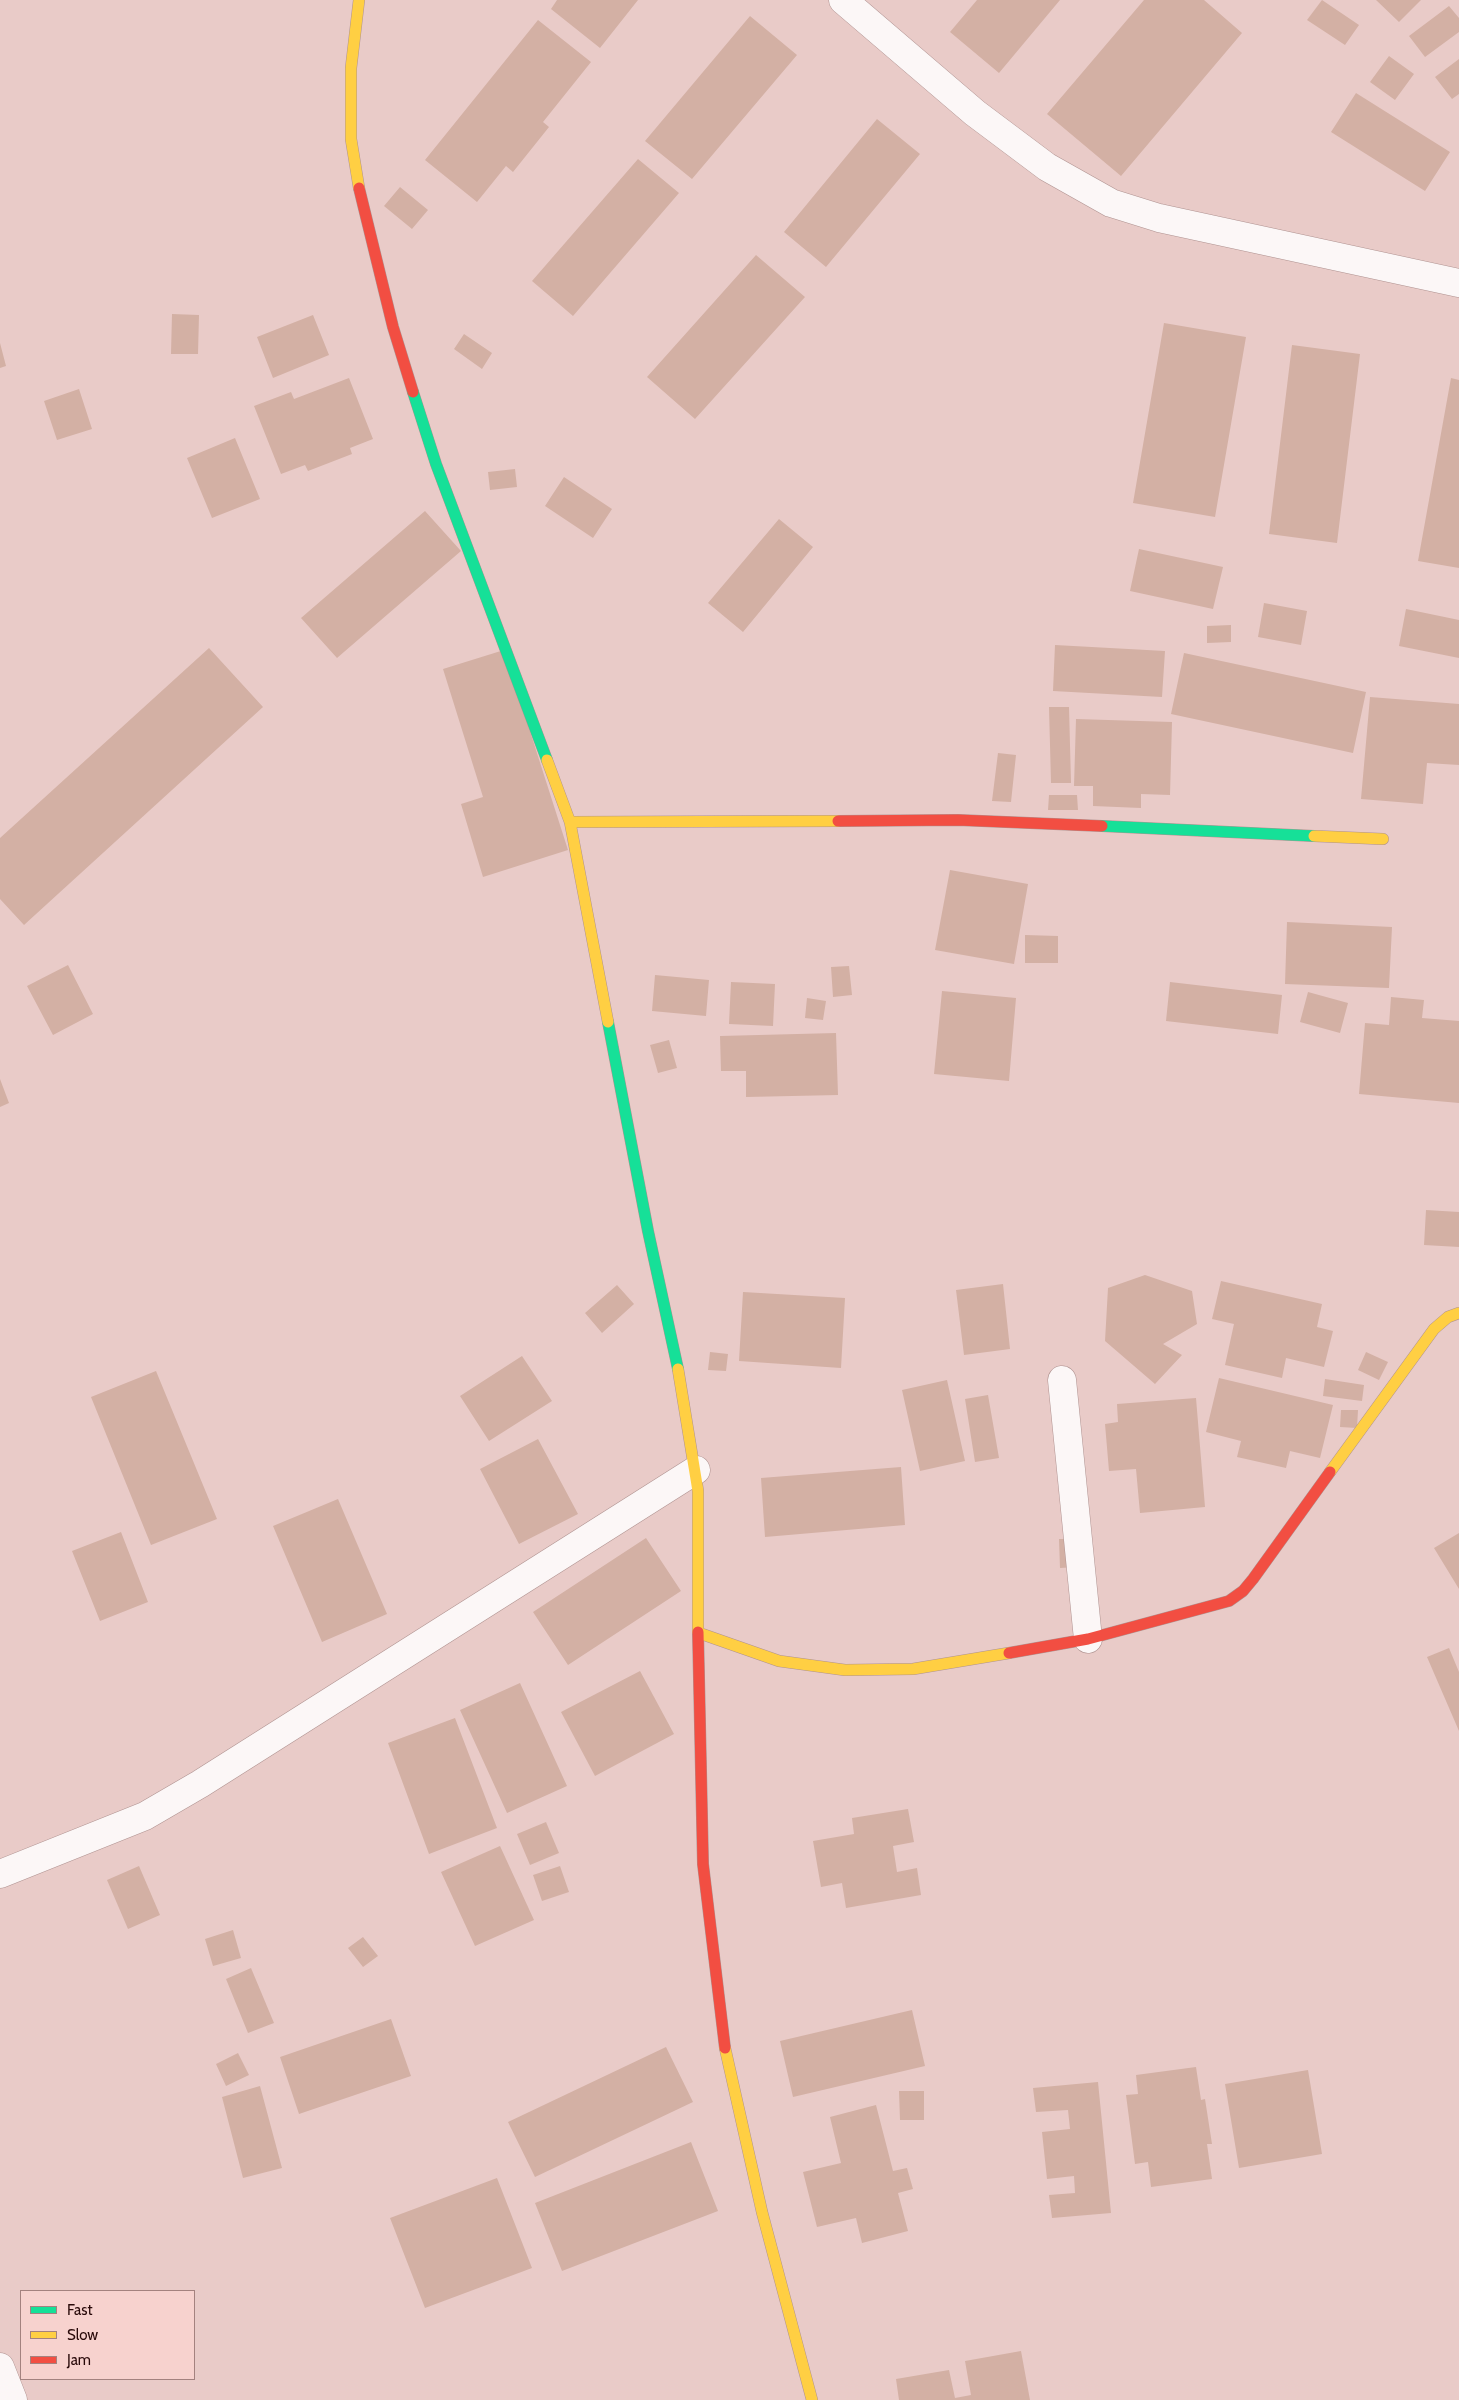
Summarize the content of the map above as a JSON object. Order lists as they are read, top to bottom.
{
  "legend": ["Fast", "Slow", "Jam"]
}
